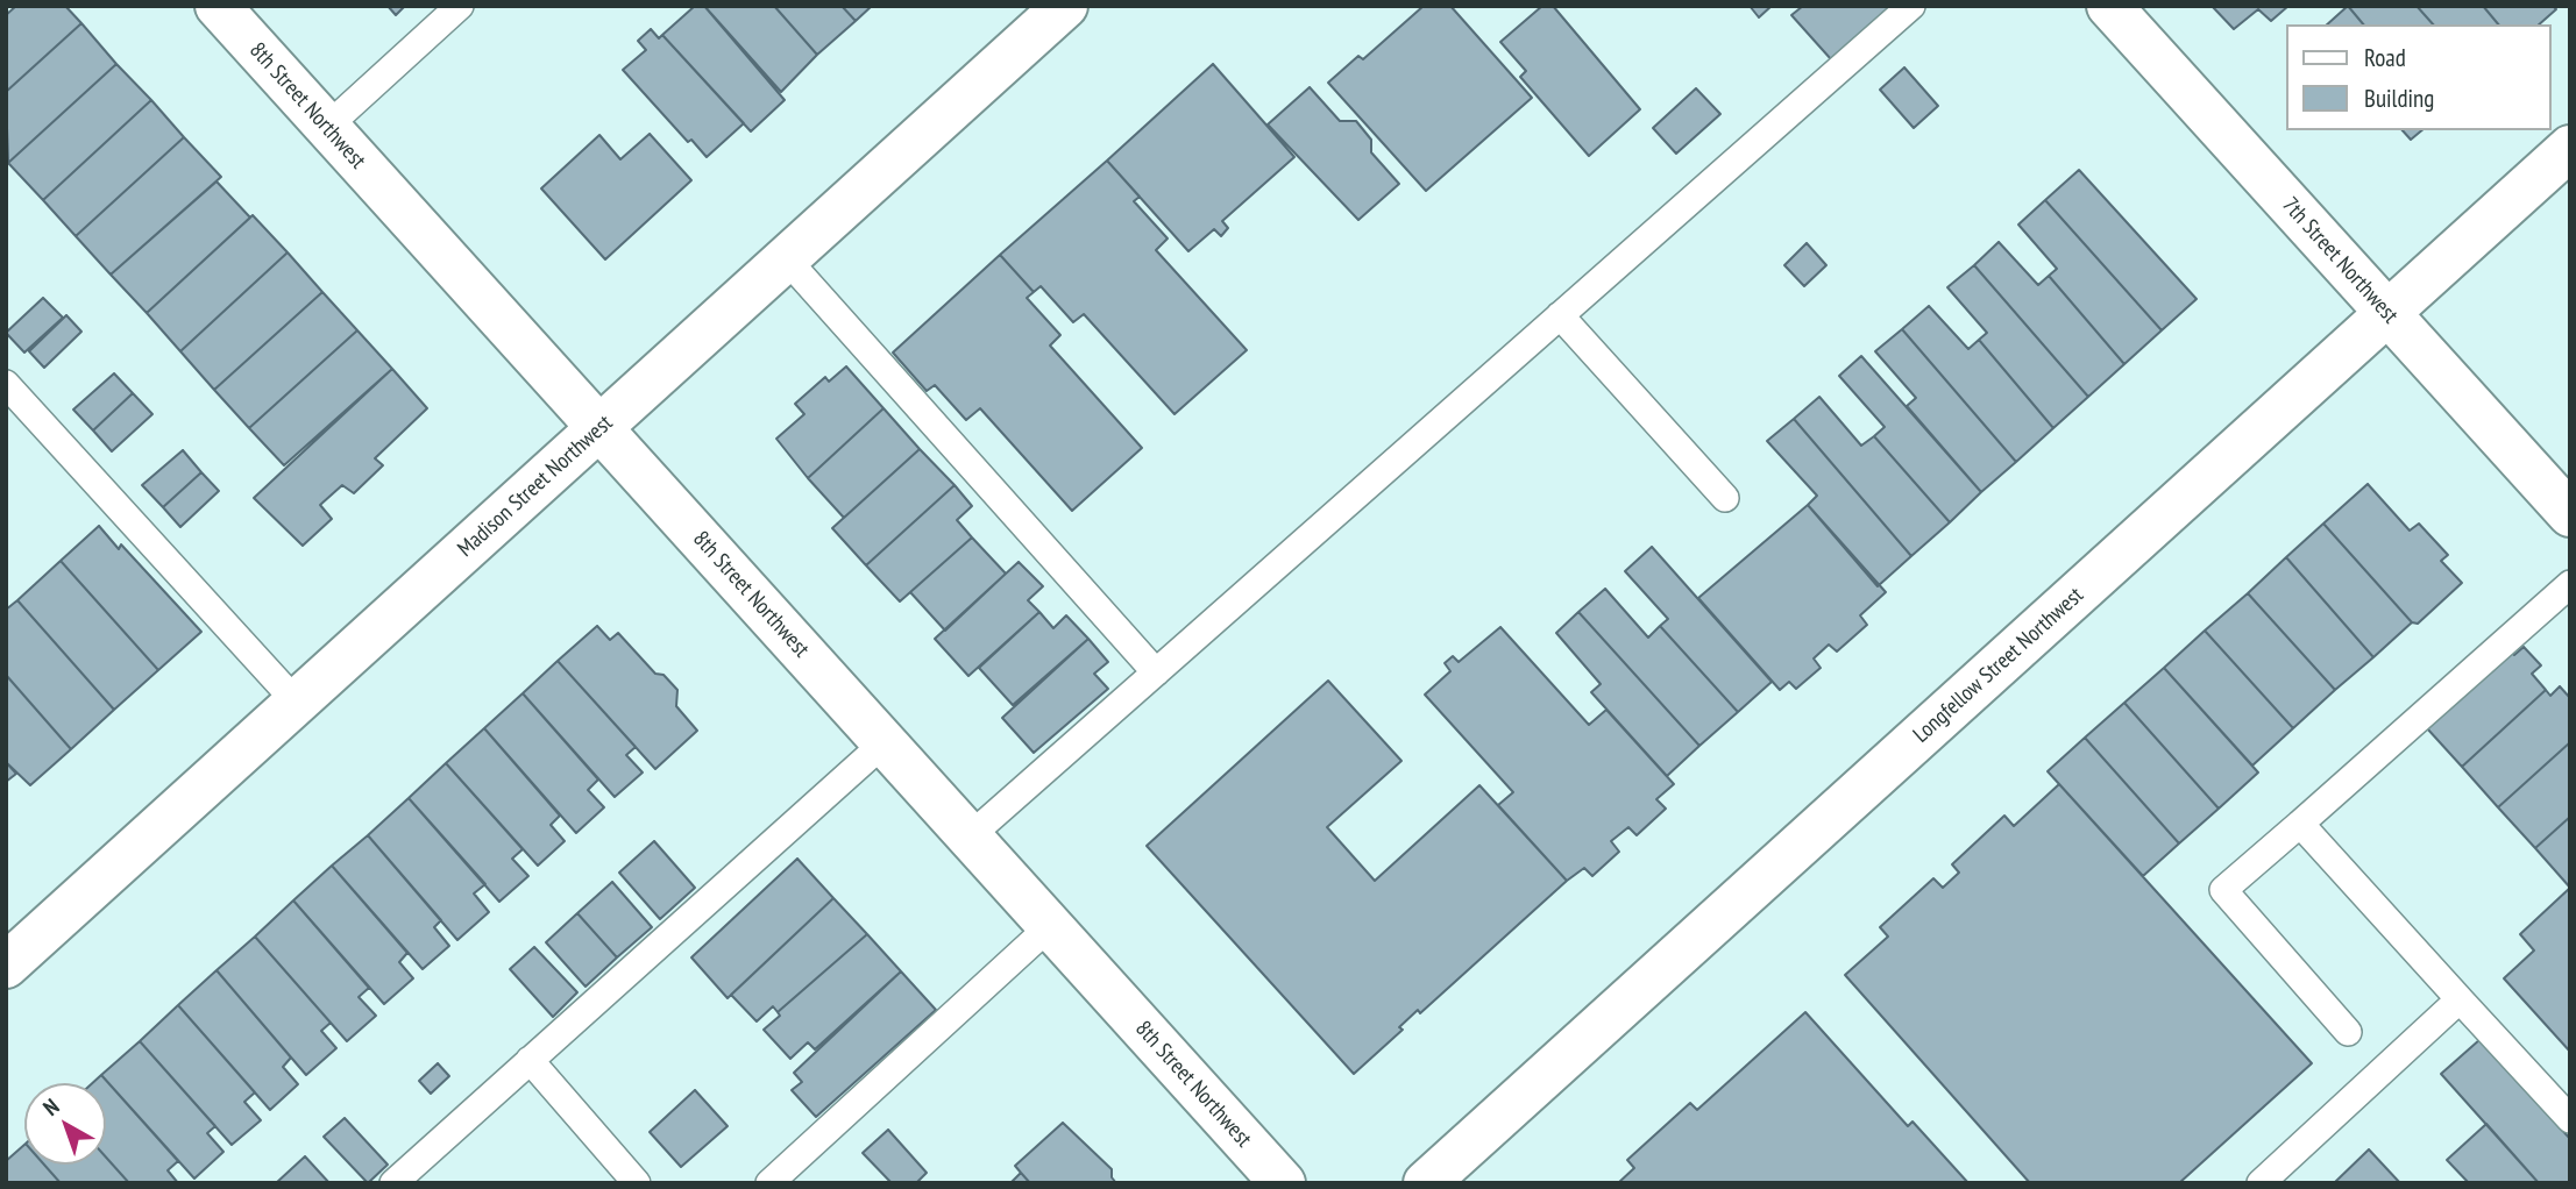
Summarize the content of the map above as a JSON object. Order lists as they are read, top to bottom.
{
  "streets": {
    "street": [
      "8th Street Northwest",
      "7th Street Northwest",
      "Madison Street Northwest",
      "Longfellow Street Northwest"
    ]
  },
  "crossings": [
    ["8th Street Northwest", "Madison Street Northwest"],
    ["7th Street Northwest", "Longfellow Street Northwest"]
  ],
  "legend": ["Road", "Building"],
  "north": "top left"
}
